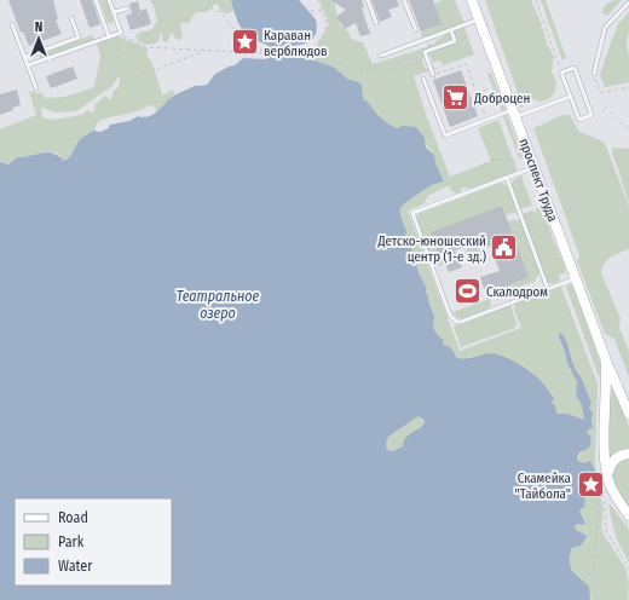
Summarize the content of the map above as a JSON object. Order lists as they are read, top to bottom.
{
  "streets": {
    "main road": ["проспект Труда"]
  },
  "water": ["Театральное озеро"],
  "places": {
    "place": ["Караван верблюдов", "Скамейка \"Тайбола\""],
    "supermarket": ["Доброцен"],
    "public building": ["Детско-юношеский центр (1-е зд.)"],
    "sports": ["Скалодром"]
  },
  "legend": ["Road", "Park", "Water"],
  "north": "top"
}
